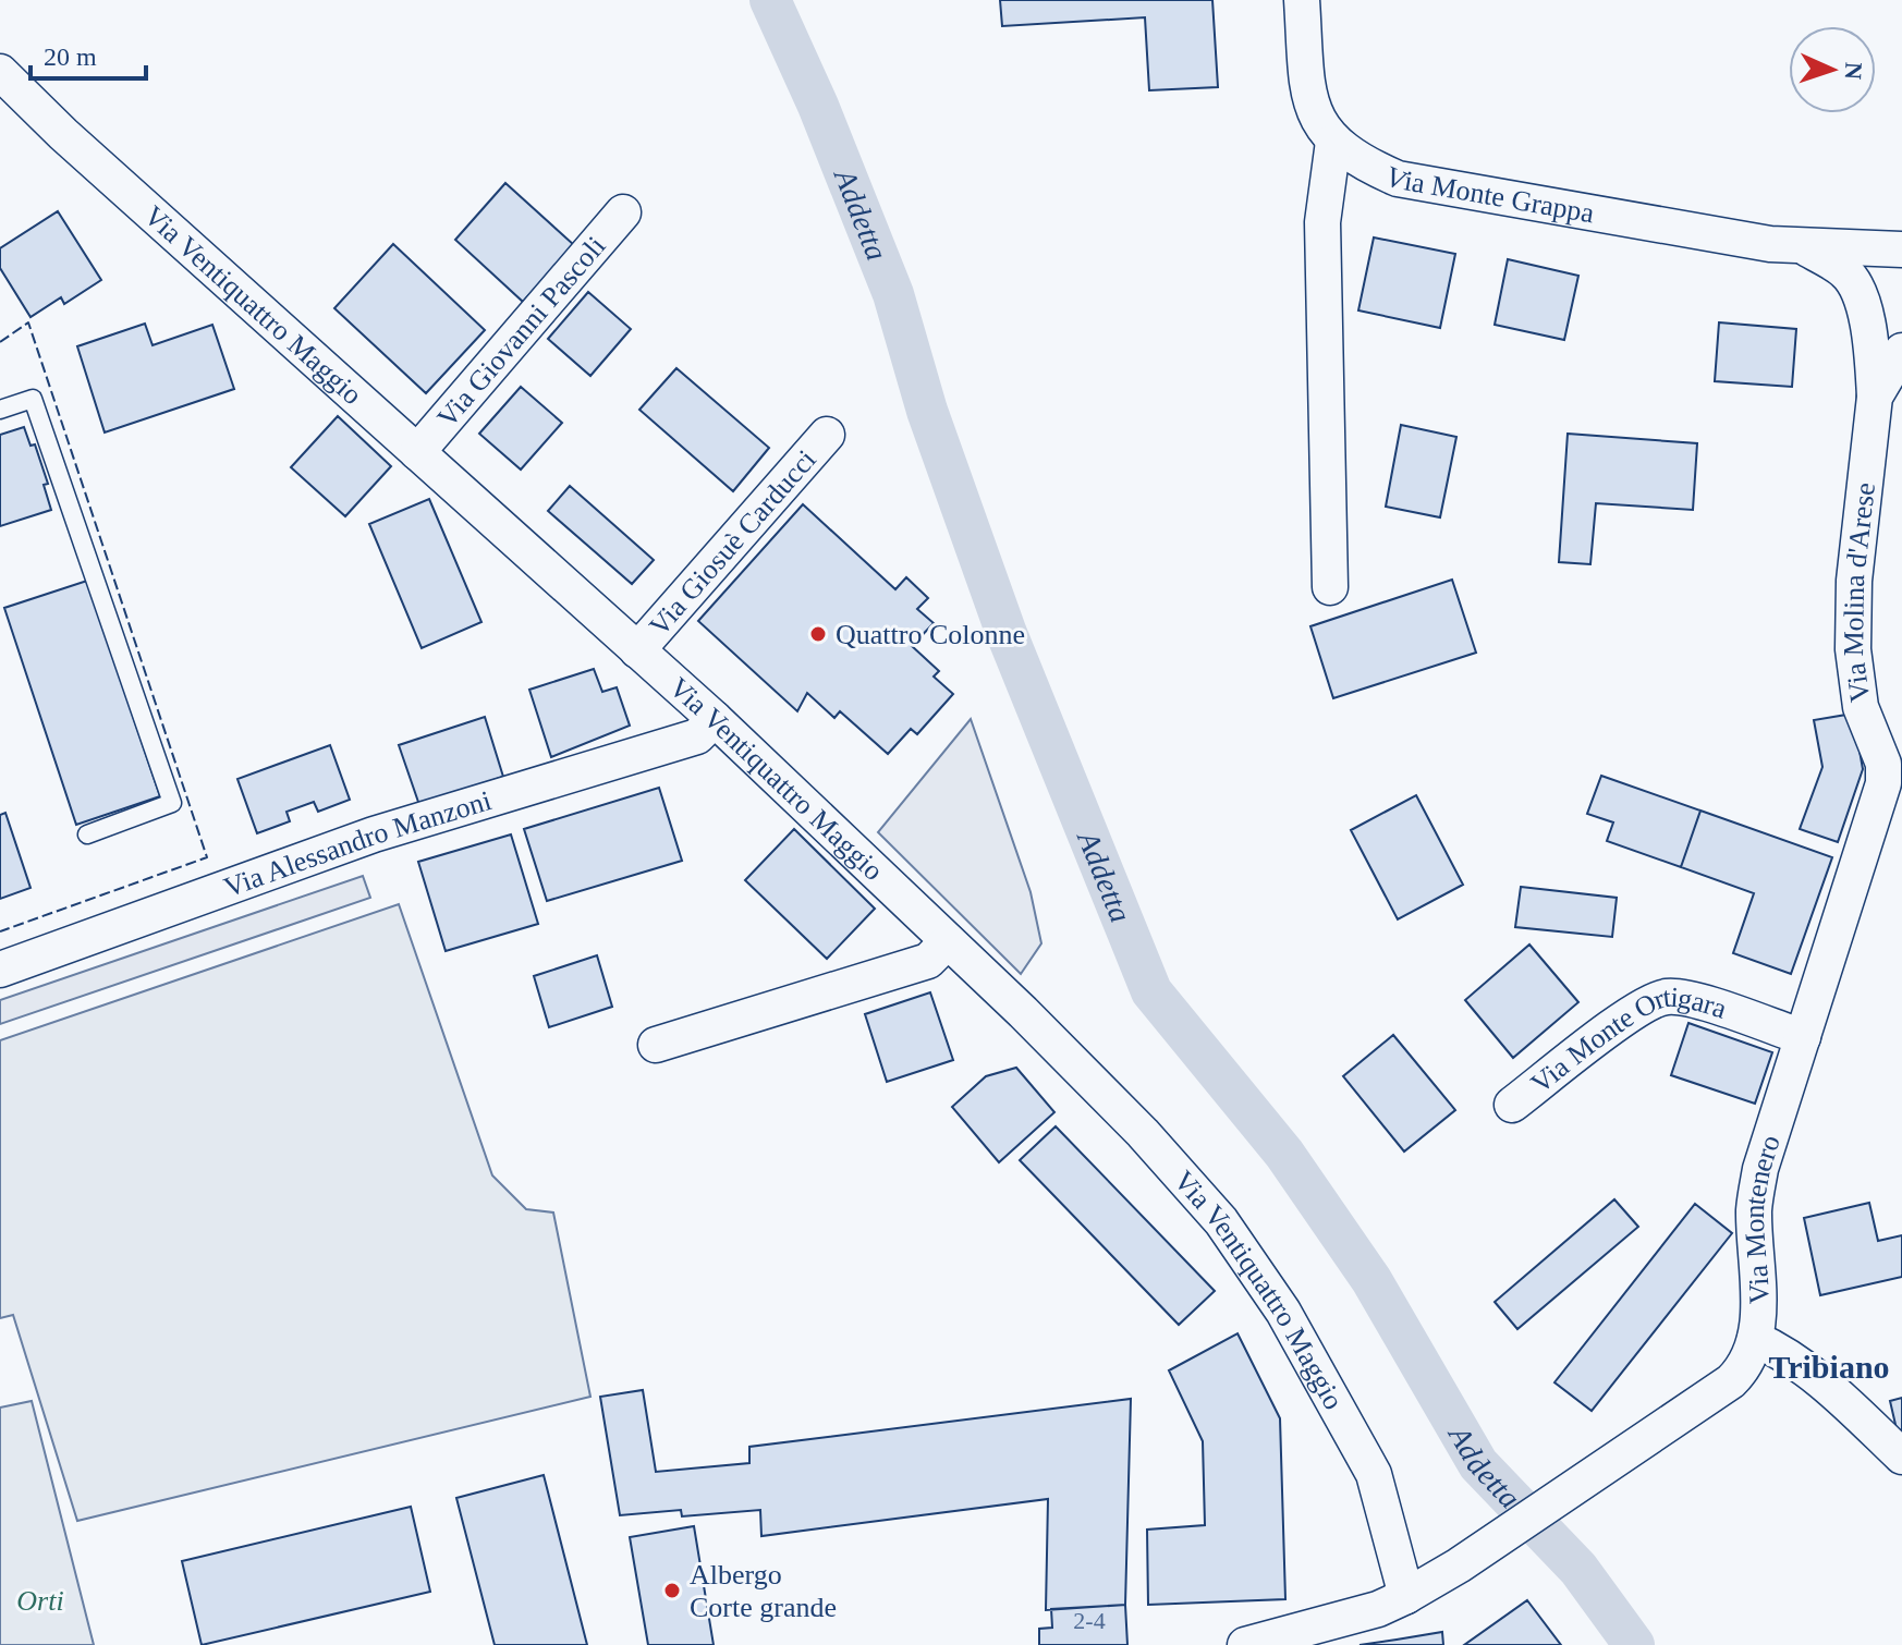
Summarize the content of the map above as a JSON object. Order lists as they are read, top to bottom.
{
  "streets": {
    "street": [
      "Via Monte Grappa",
      "Via Ventiquattro Maggio",
      "Via Giovanni Pascoli",
      "Via Giosuè Carducci",
      "Via Molina d'Arese",
      "Via Alessandro Manzoni",
      "Via Monte Ortigara",
      "Via Montenero"
    ]
  },
  "crossings": [
    ["Via Ventiquattro Maggio", "Via Giovanni Pascoli"],
    ["Via Ventiquattro Maggio", "Via Giosuè Carducci"],
    ["Via Ventiquattro Maggio", "Via Alessandro Manzoni"],
    ["Via Ventiquattro Maggio", "Via Montenero"],
    ["Via Molina d'Arese", "Via Montenero"],
    ["Via Monte Ortigara", "Via Montenero"]
  ],
  "districts": ["Tribiano"],
  "water": ["Addetta"],
  "parks": ["Orti"],
  "places": ["Quattro Colonne", "Albergo Corte grande"],
  "house_numbers": ["2-4"],
  "scale_bar": "20 m",
  "north": "right"
}
